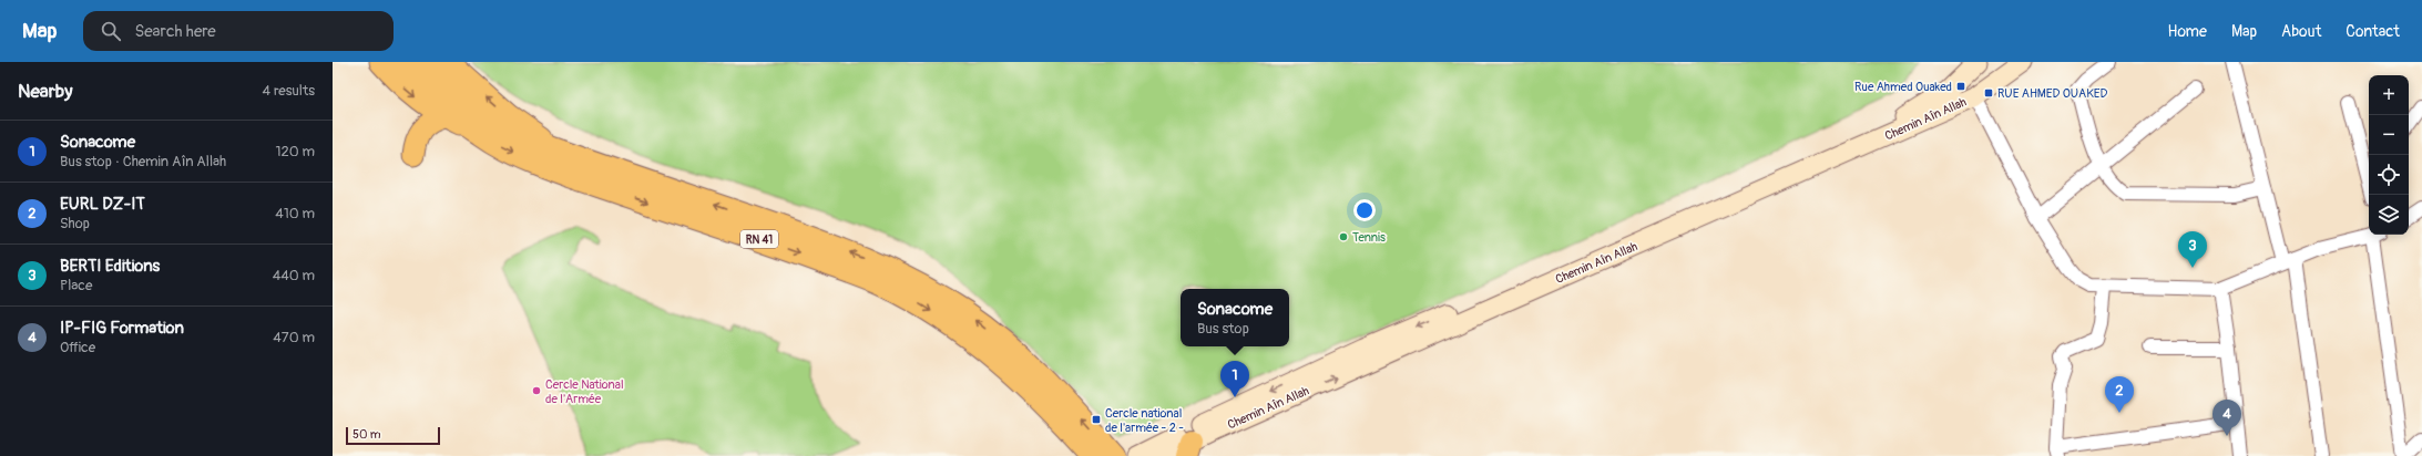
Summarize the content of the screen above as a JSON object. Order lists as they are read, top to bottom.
{
  "streets": {
    "highway": ["RN 41"],
    "main road": ["Chemin Aîn Allah"]
  },
  "places": {
    "transit": ["Rue Ahmed Ouaked", "RUE AHMED OUAKED", "Cercle national de l'armée - 2 -"],
    "other": ["Tennis", "Cercle National de l'Armée"]
  },
  "scale_bar": "50 m",
  "page": {
    "header": "Map",
    "search": "Search here",
    "nav": [
      "Home",
      "Map",
      "About",
      "Contact"
    ],
    "heading": ["Nearby", "4 results"],
    "map_buttons": ["+", "−"],
    "list": [
      {
        "mark": "1",
        "name": "Sonacome",
        "note": "Bus stop · Chemin Aîn Allah",
        "value": "120 m"
      },
      {
        "mark": "2",
        "name": "EURL DZ-IT",
        "note": "Shop",
        "value": "410 m"
      },
      {
        "mark": "3",
        "name": "BERTI Editions",
        "note": "Place",
        "value": "440 m"
      },
      {
        "mark": "4",
        "name": "IP-FIG Formation",
        "note": "Office",
        "value": "470 m"
      }
    ],
    "pins": [
      "3",
      "1",
      "2",
      "4"
    ],
    "popup": ["Sonacome", "Bus stop"],
    "scale": "50 m"
  }
}
